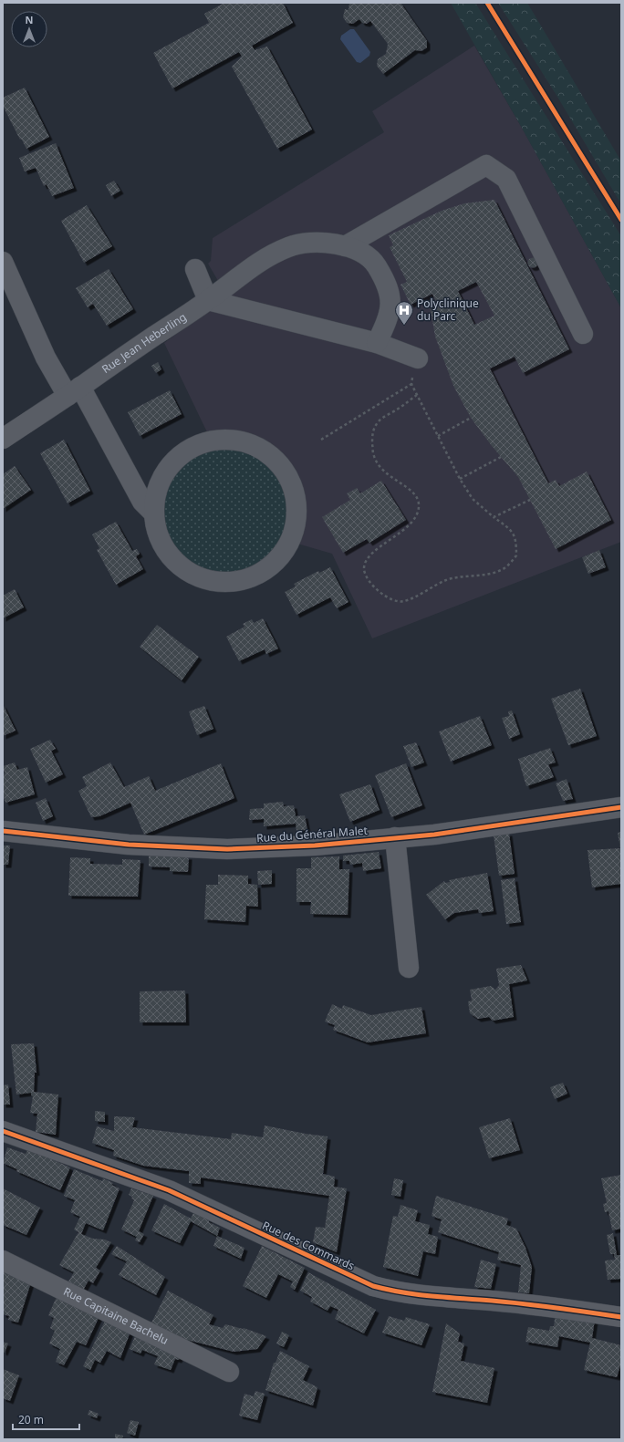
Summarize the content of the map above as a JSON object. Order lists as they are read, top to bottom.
{
  "streets": {
    "street": [
      "Rue Jean Heberling",
      "Rue du Général Malet",
      "Rue des Commards",
      "Rue Capitaine Bachelu"
    ]
  },
  "places": {
    "hospital": ["Polyclinique du Parc"]
  },
  "scale_bar": "20 m",
  "north": "top"
}
